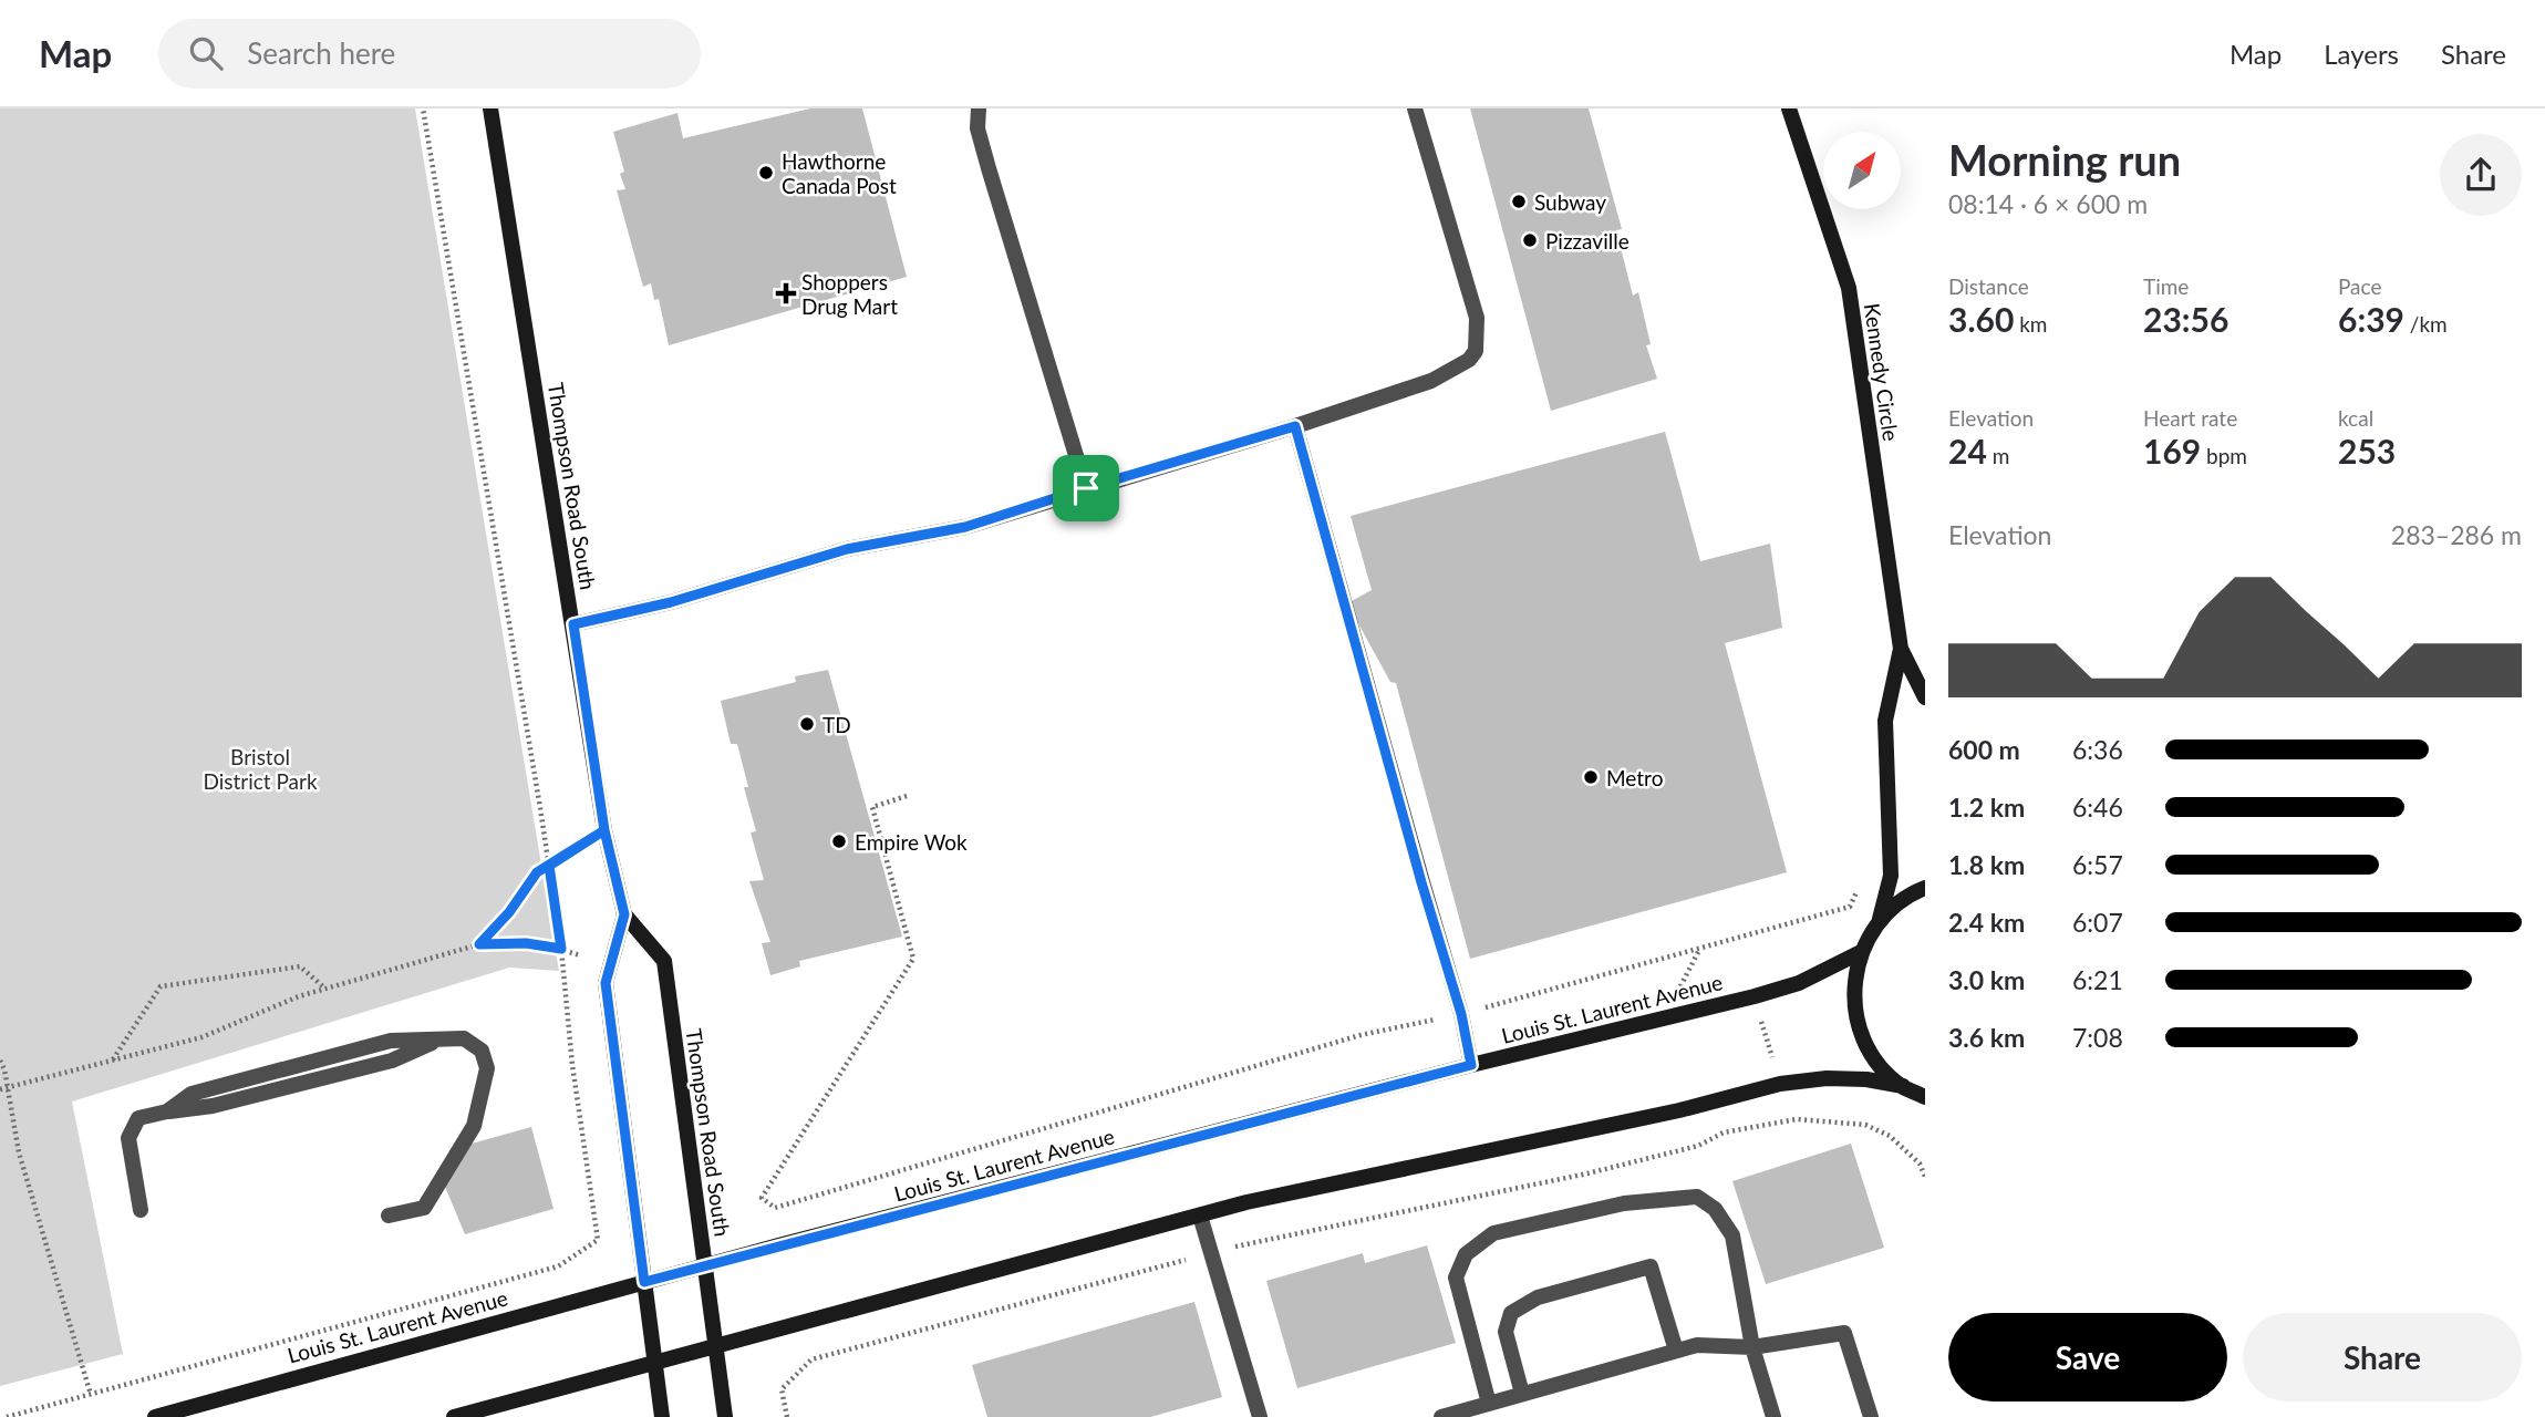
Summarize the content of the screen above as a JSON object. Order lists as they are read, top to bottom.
{
  "streets": {
    "main road": ["Kennedy Circle", "Thompson Road South", "Louis St. Laurent Avenue"]
  },
  "crossings": [
    ["Thompson Road South", "Louis St. Laurent Avenue"]
  ],
  "parks": ["Bristol District Park"],
  "places": {
    "other": [
      "Hawthorne Canada Post",
      "Subway",
      "Pizzaville",
      "TD",
      "Metro",
      "Empire Wok"
    ],
    "health": ["Shoppers Drug Mart"]
  },
  "north": "top right",
  "page": {
    "header": "Map",
    "search": "Search here",
    "nav": ["Map", "Layers", "Share"],
    "heading": ["Morning run", "08:14 · 6 × 600 m"],
    "stats": [
      ["Distance", "3.60 km"],
      ["Time", "23:56"],
      ["Pace", "6:39 /km"],
      ["Elevation", "24 m"],
      ["Heart rate", "169 bpm"],
      ["kcal", "253"]
    ],
    "chart": ["Elevation", "283–286 m"],
    "list": [
      {
        "name": "600 m",
        "note": "6:36"
      },
      {
        "name": "1.2 km",
        "note": "6:46"
      },
      {
        "name": "1.8 km",
        "note": "6:57"
      },
      {
        "name": "2.4 km",
        "note": "6:07"
      },
      {
        "name": "3.0 km",
        "note": "6:21"
      },
      {
        "name": "3.6 km",
        "note": "7:08"
      }
    ],
    "buttons": ["Save", "Share"]
  }
}
